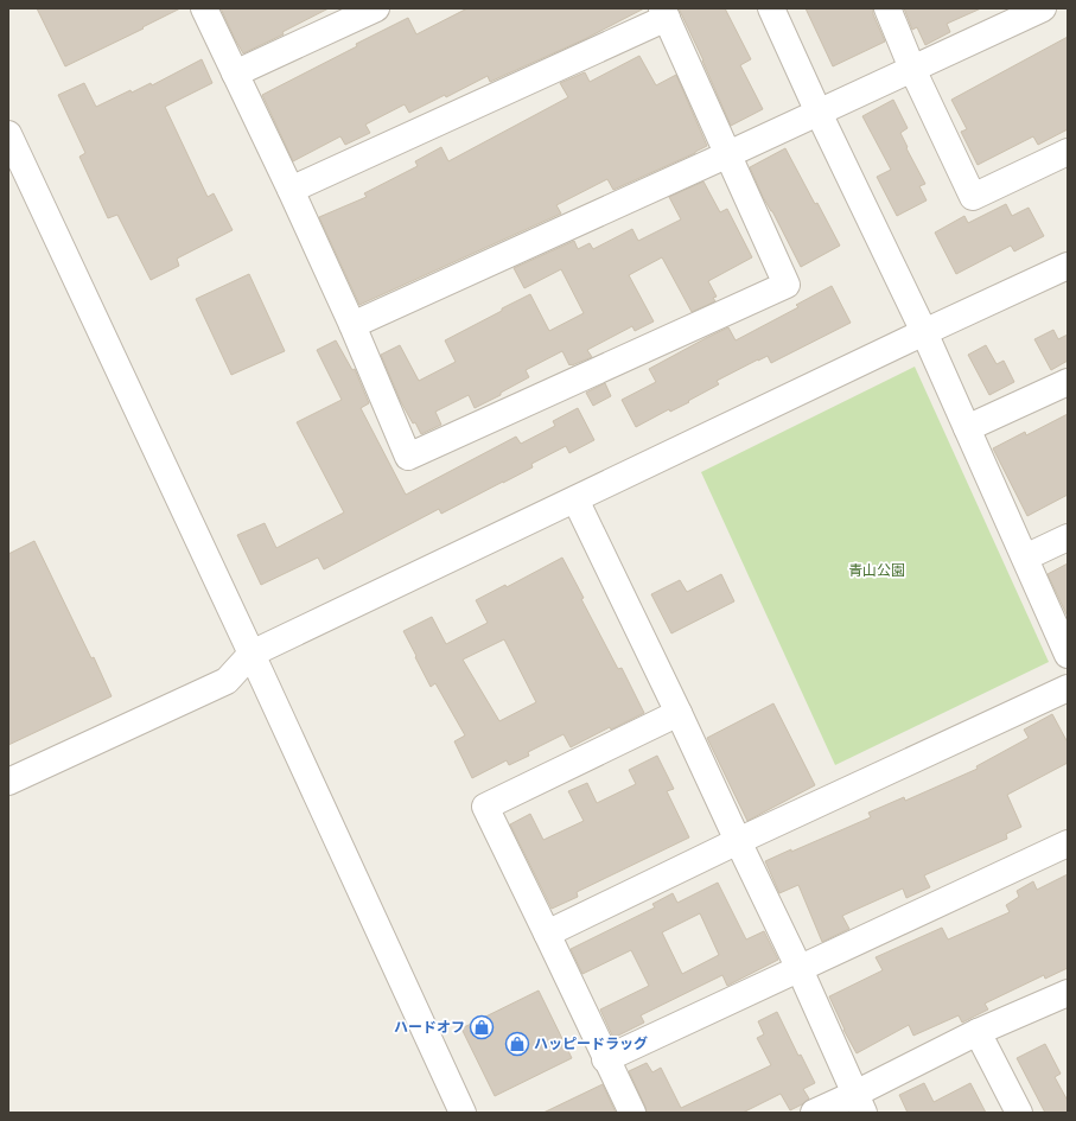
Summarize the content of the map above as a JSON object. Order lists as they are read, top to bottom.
{
  "parks": ["青山公園"],
  "places": {
    "shop": ["ハードオフ", "ハッピードラッグ"]
  }
}
